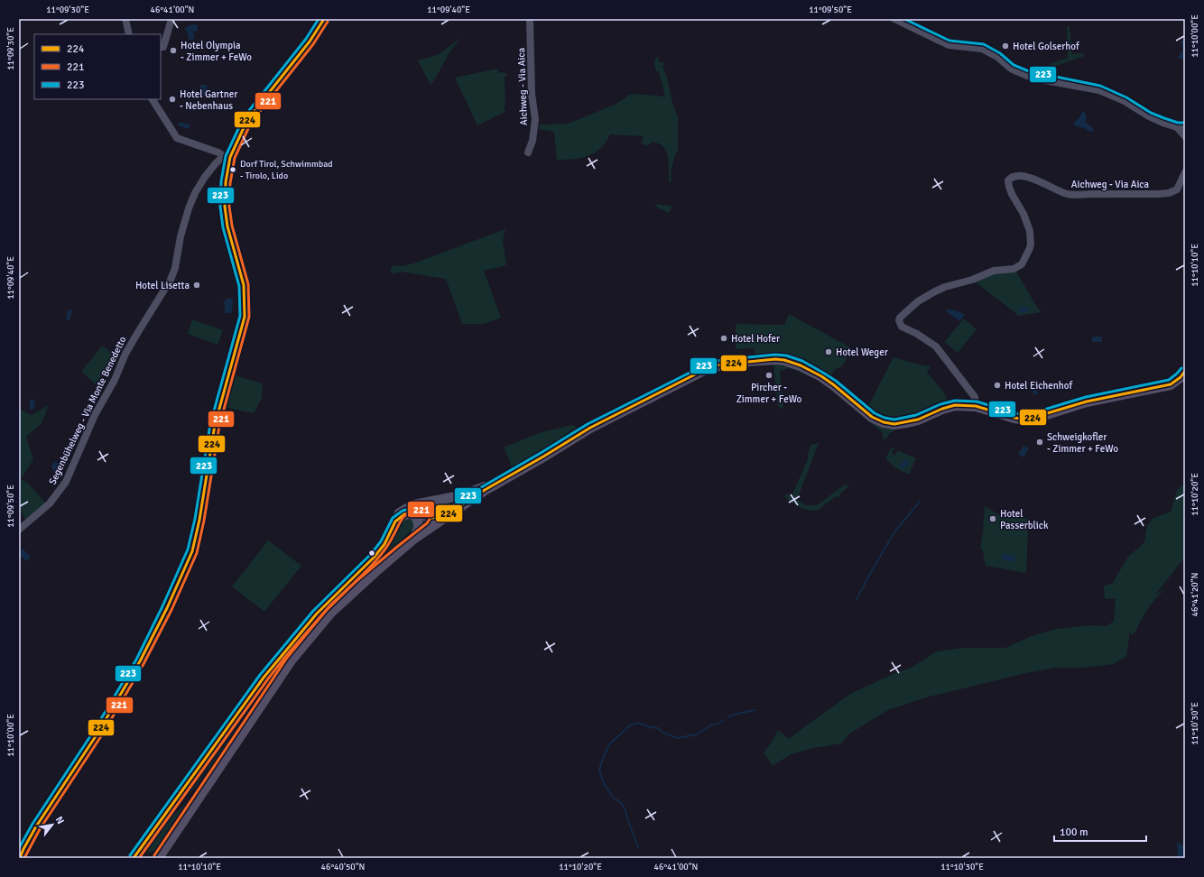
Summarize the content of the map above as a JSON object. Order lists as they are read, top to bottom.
{
  "streets": {
    "street": ["Aichweg - Via Aica", "Segenbühelweg - Via Monte Benedetto"]
  },
  "places": [
    "Hotel Golserhof",
    "Hotel Olympia - Zimmer + FeWo",
    "Hotel Gartner - Nebenhaus",
    "Dorf Tirol, Schwimmbad - Tirolo, Lido",
    "Hotel Lisetta",
    "Hotel Hofer",
    "Hotel Weger",
    "Pircher - Zimmer + FeWo",
    "Hotel Eichenhof",
    "Schweigkofler - Zimmer + FeWo",
    "Hotel Passerblick"
  ],
  "lines": ["transit line 224", "transit line 223", "transit line 221"],
  "legend": ["224", "221", "223"],
  "scale_bar": "100 m",
  "north": "top right",
  "coordinates": [
    "11°09'30\"E",
    "46°41'00\"N",
    "11°09'40\"E",
    "11°09'50\"E",
    "11°10'00\"E",
    "11°10'10\"E",
    "11°10'20\"E",
    "46°41'20\"N",
    "11°10'30\"E",
    "46°40'50\"N"
  ]
}
